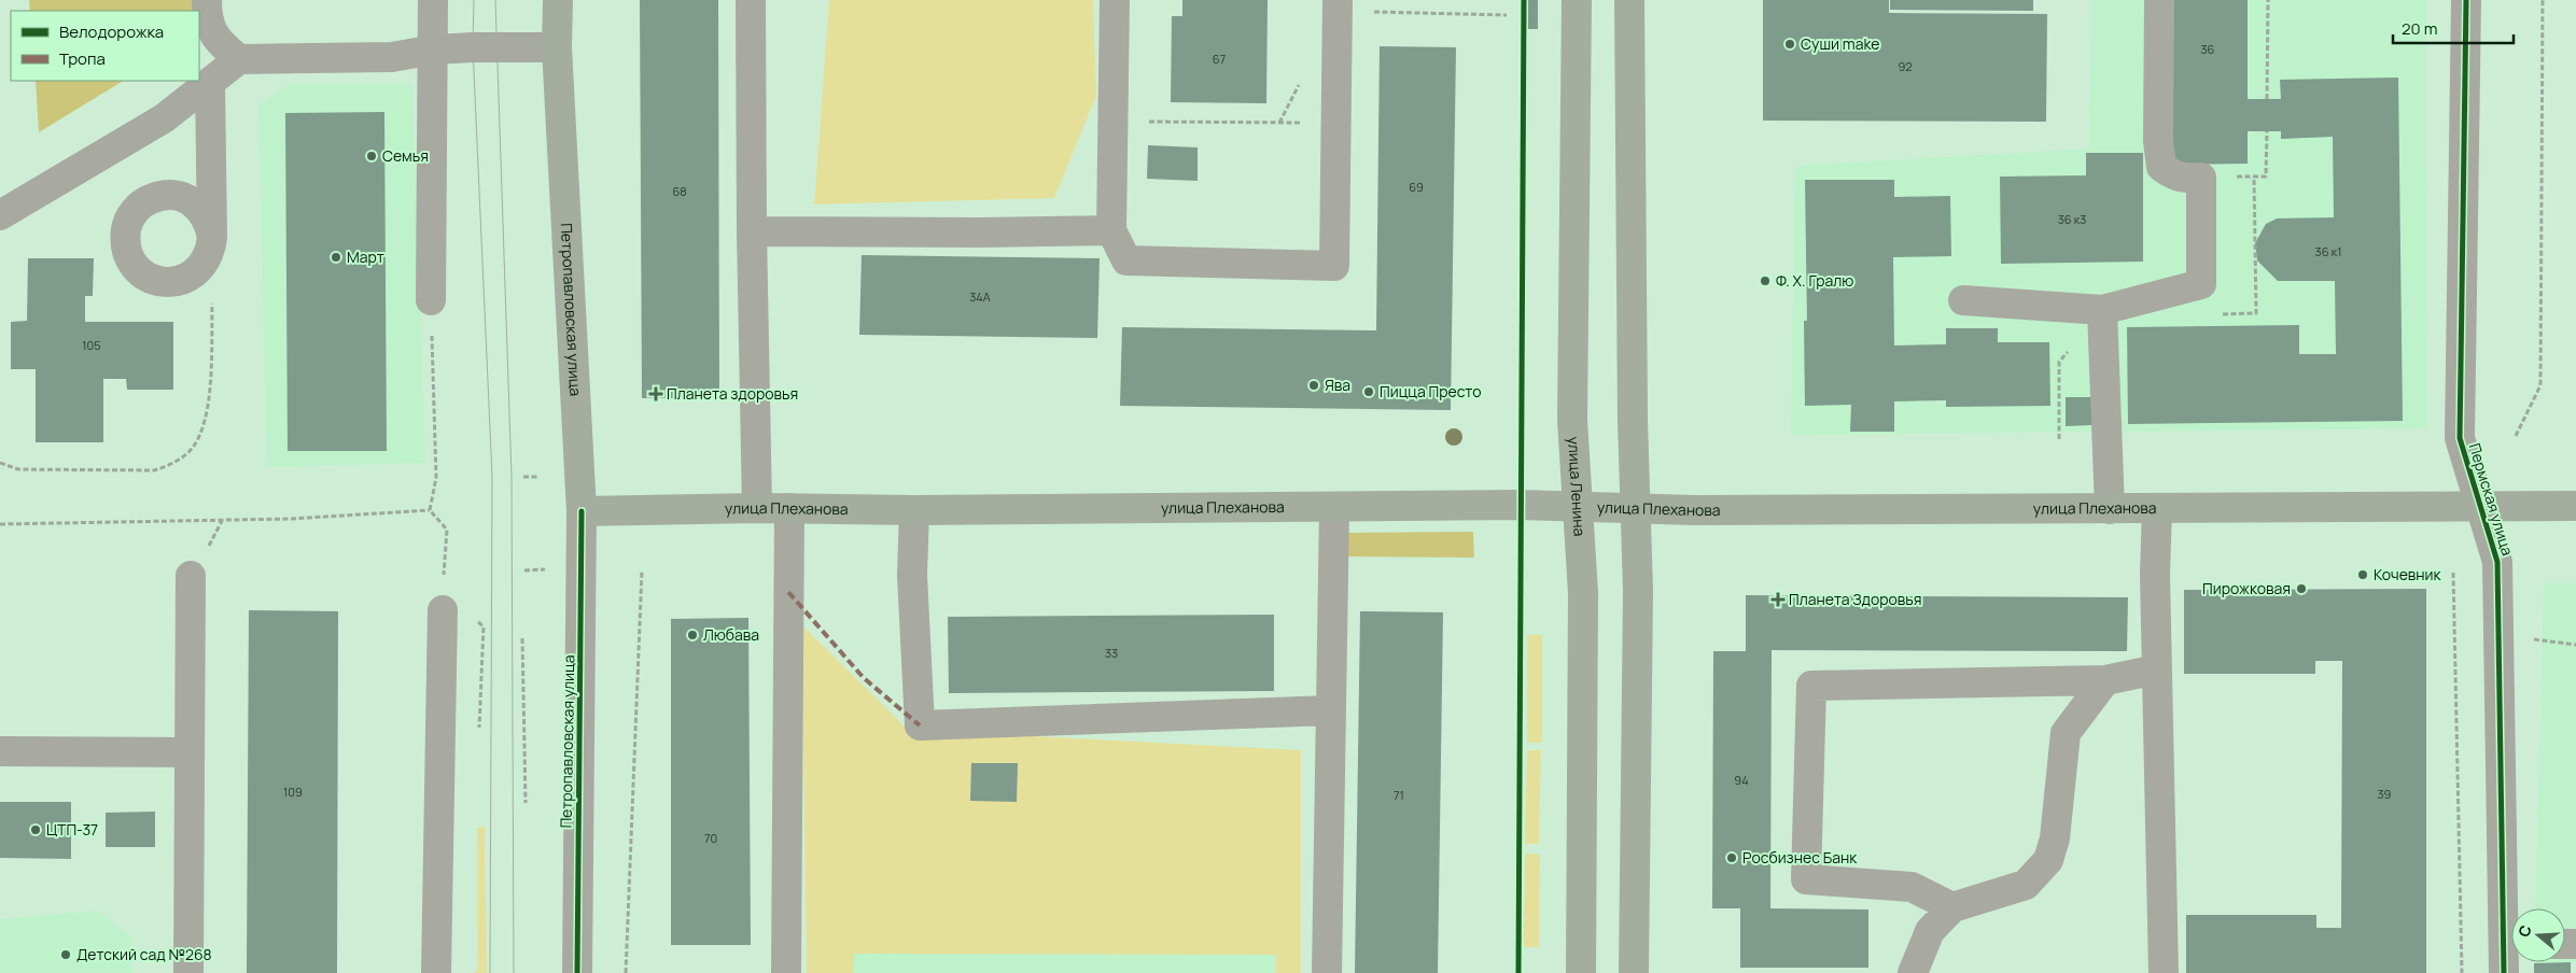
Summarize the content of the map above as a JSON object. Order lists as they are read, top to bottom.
{
  "streets": {
    "main road": ["Петропавловская улица", "улица Ленина", "улица Плеханова"],
    "street": ["Пермская улица"]
  },
  "crossings": [
    ["Петропавловская улица", "улица Плеханова"],
    ["улица Ленина", "улица Плеханова"],
    ["Пермская улица", "улица Плеханова"]
  ],
  "places": {
    "other": [
      "Суши make",
      "Семья",
      "Март",
      "Ф. Х. Гралю",
      "Ява",
      "Пицца Престо",
      "Кочевник",
      "Пирожковая",
      "Любава",
      "ЦТП-37",
      "Росбизнес Банк",
      "Детский сад №268"
    ],
    "health": ["Планета здоровья", "Планета Здоровья"]
  },
  "house_numbers": [
    "36",
    "67",
    "92",
    "69",
    "68",
    "36 к3",
    "36 к1",
    "34А",
    "105",
    "33",
    "94",
    "109",
    "39",
    "71",
    "70"
  ],
  "legend": ["Велодорожка", "Тропа"],
  "scale_bar": "20 m",
  "north": "left"
}
